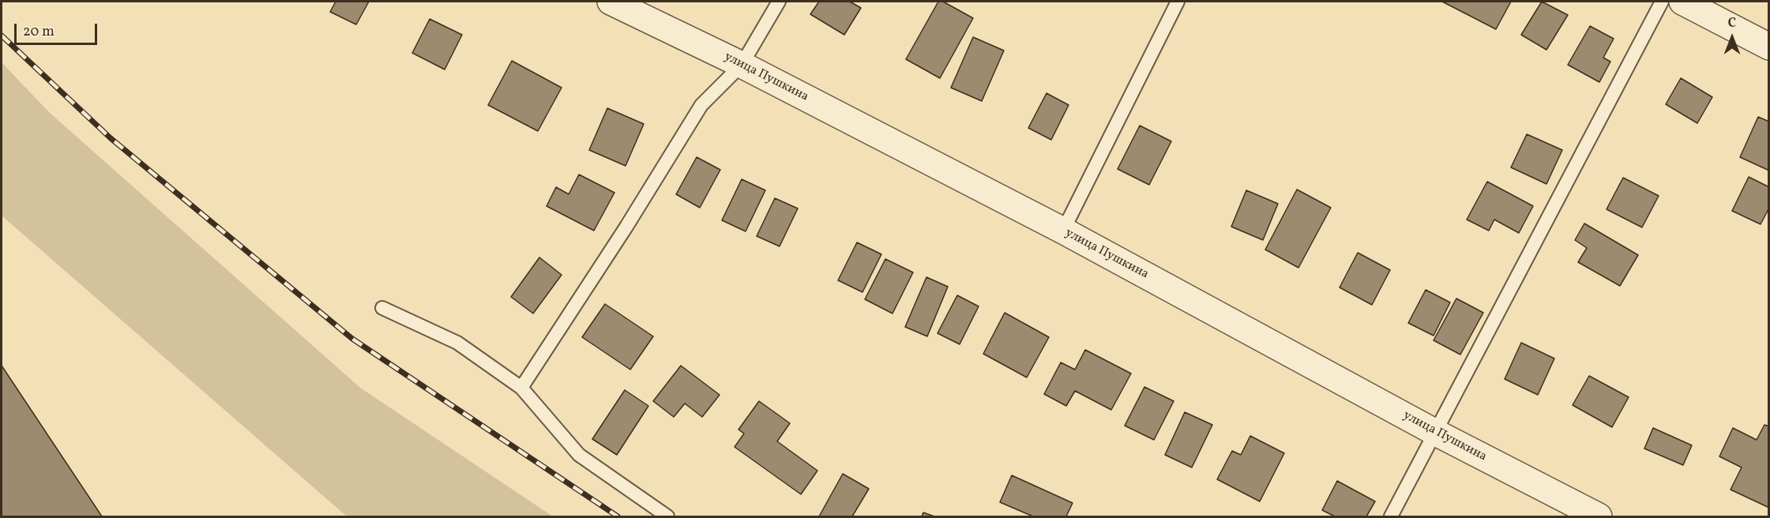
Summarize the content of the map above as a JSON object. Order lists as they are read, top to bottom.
{
  "streets": {
    "street": ["улица Пушкина"]
  },
  "scale_bar": "20 m",
  "north": "top"
}
